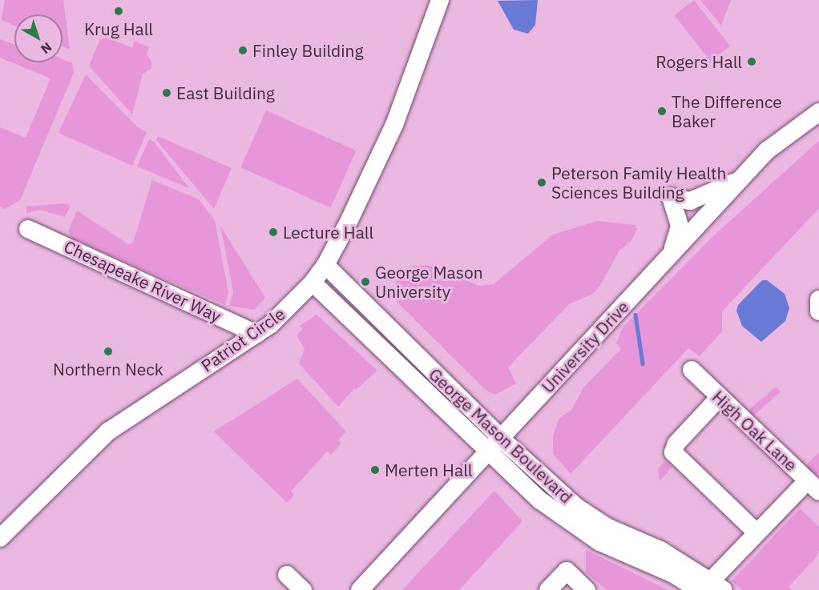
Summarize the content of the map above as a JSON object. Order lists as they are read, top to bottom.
{
  "streets": {
    "street": [
      "Chesapeake River Way",
      "Patriot Circle",
      "University Drive",
      "High Oak Lane",
      "George Mason Boulevard"
    ]
  },
  "crossings": [
    ["Chesapeake River Way", "Patriot Circle"],
    ["Patriot Circle", "George Mason Boulevard"],
    ["University Drive", "George Mason Boulevard"]
  ],
  "places": [
    "Krug Hall",
    "Finley Building",
    "Rogers Hall",
    "East Building",
    "The Difference Baker",
    "Peterson Family Health Sciences Building",
    "Lecture Hall",
    "George Mason University",
    "Northern Neck",
    "Merten Hall"
  ],
  "north": "bottom right"
}
